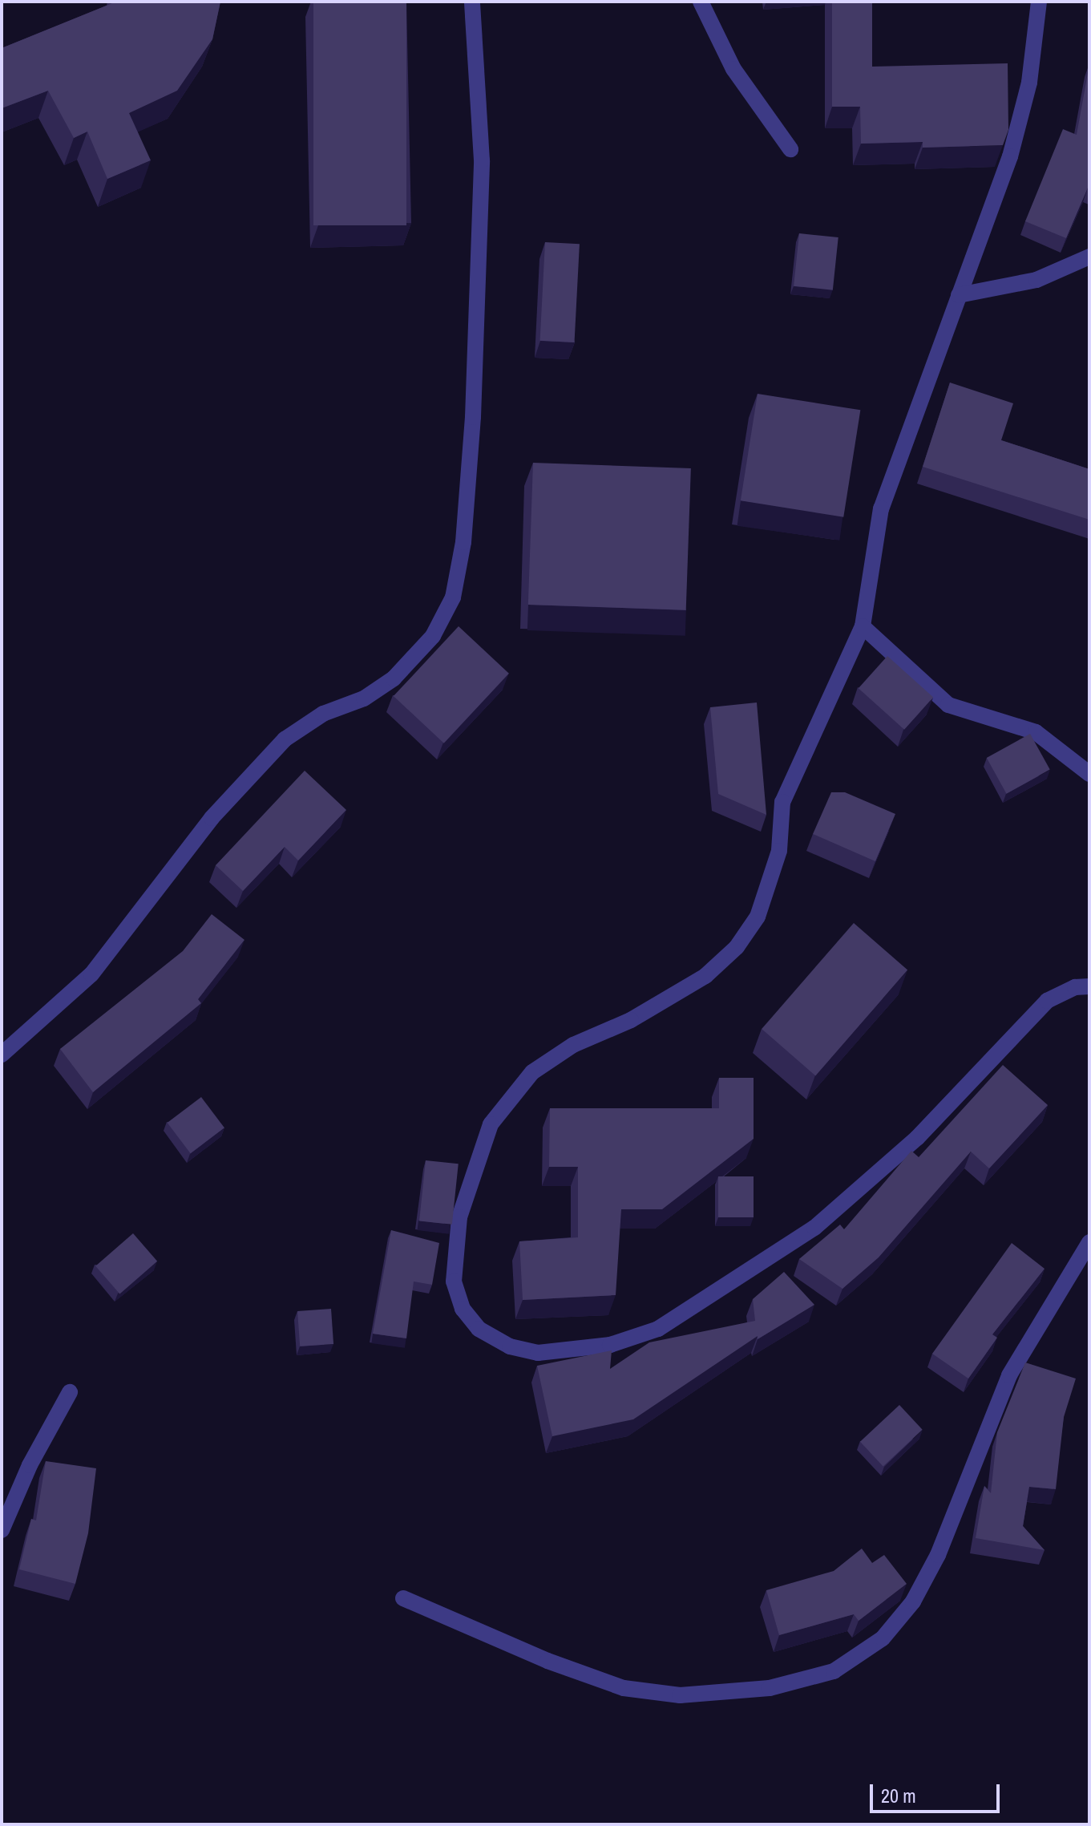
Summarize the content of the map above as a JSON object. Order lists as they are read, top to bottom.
{
  "scale_bar": "20 m"
}
